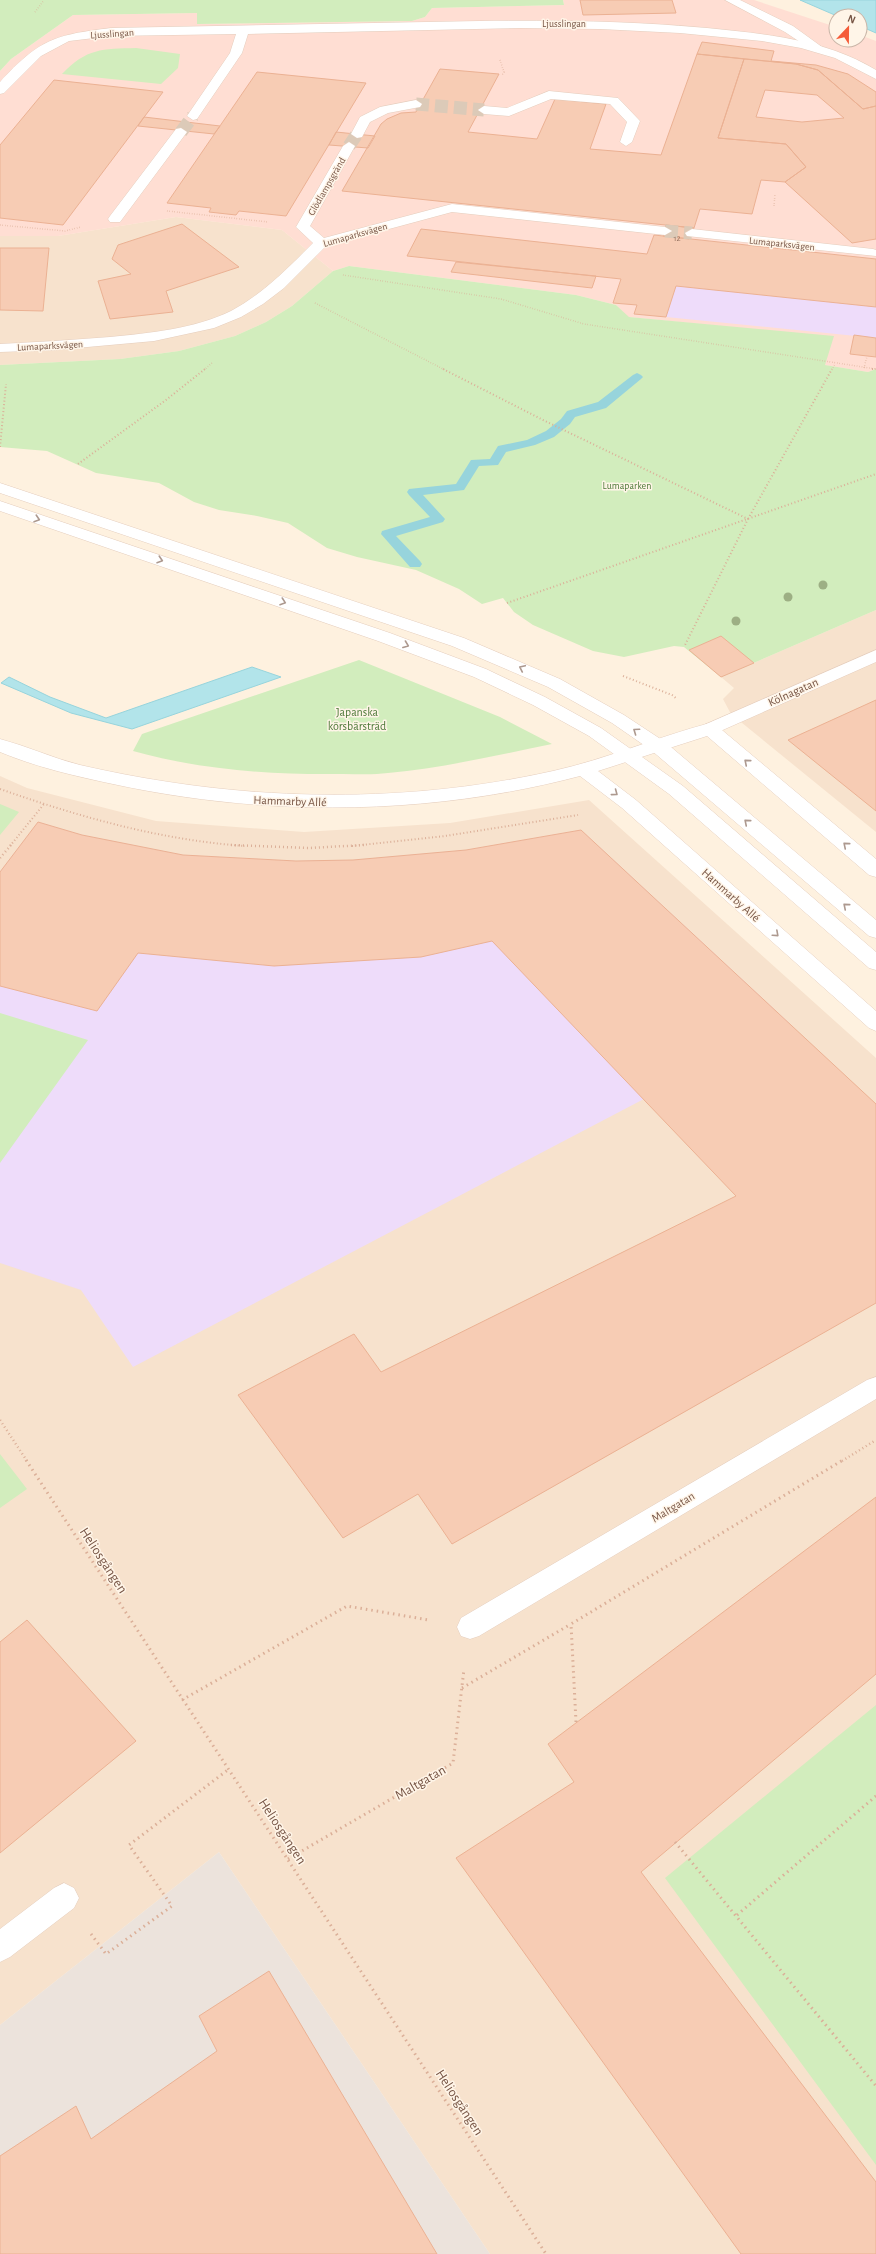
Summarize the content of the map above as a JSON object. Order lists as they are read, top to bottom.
{
  "streets": {
    "street": [
      "Ljusslingan",
      "Glödlampsgränd",
      "Lumaparksvägen",
      "Kölnagatan",
      "Hammarby Allé",
      "Maltgatan"
    ],
    "path": ["Heliosgången"]
  },
  "crossings": [
    ["Glödlampsgränd", "Lumaparksvägen"],
    ["Kölnagatan", "Hammarby Allé"],
    ["Maltgatan", "Heliosgången"]
  ],
  "parks": ["Lumaparken", "Japanska körsbärsträd"],
  "house_numbers": ["12"],
  "north": "top"
}
